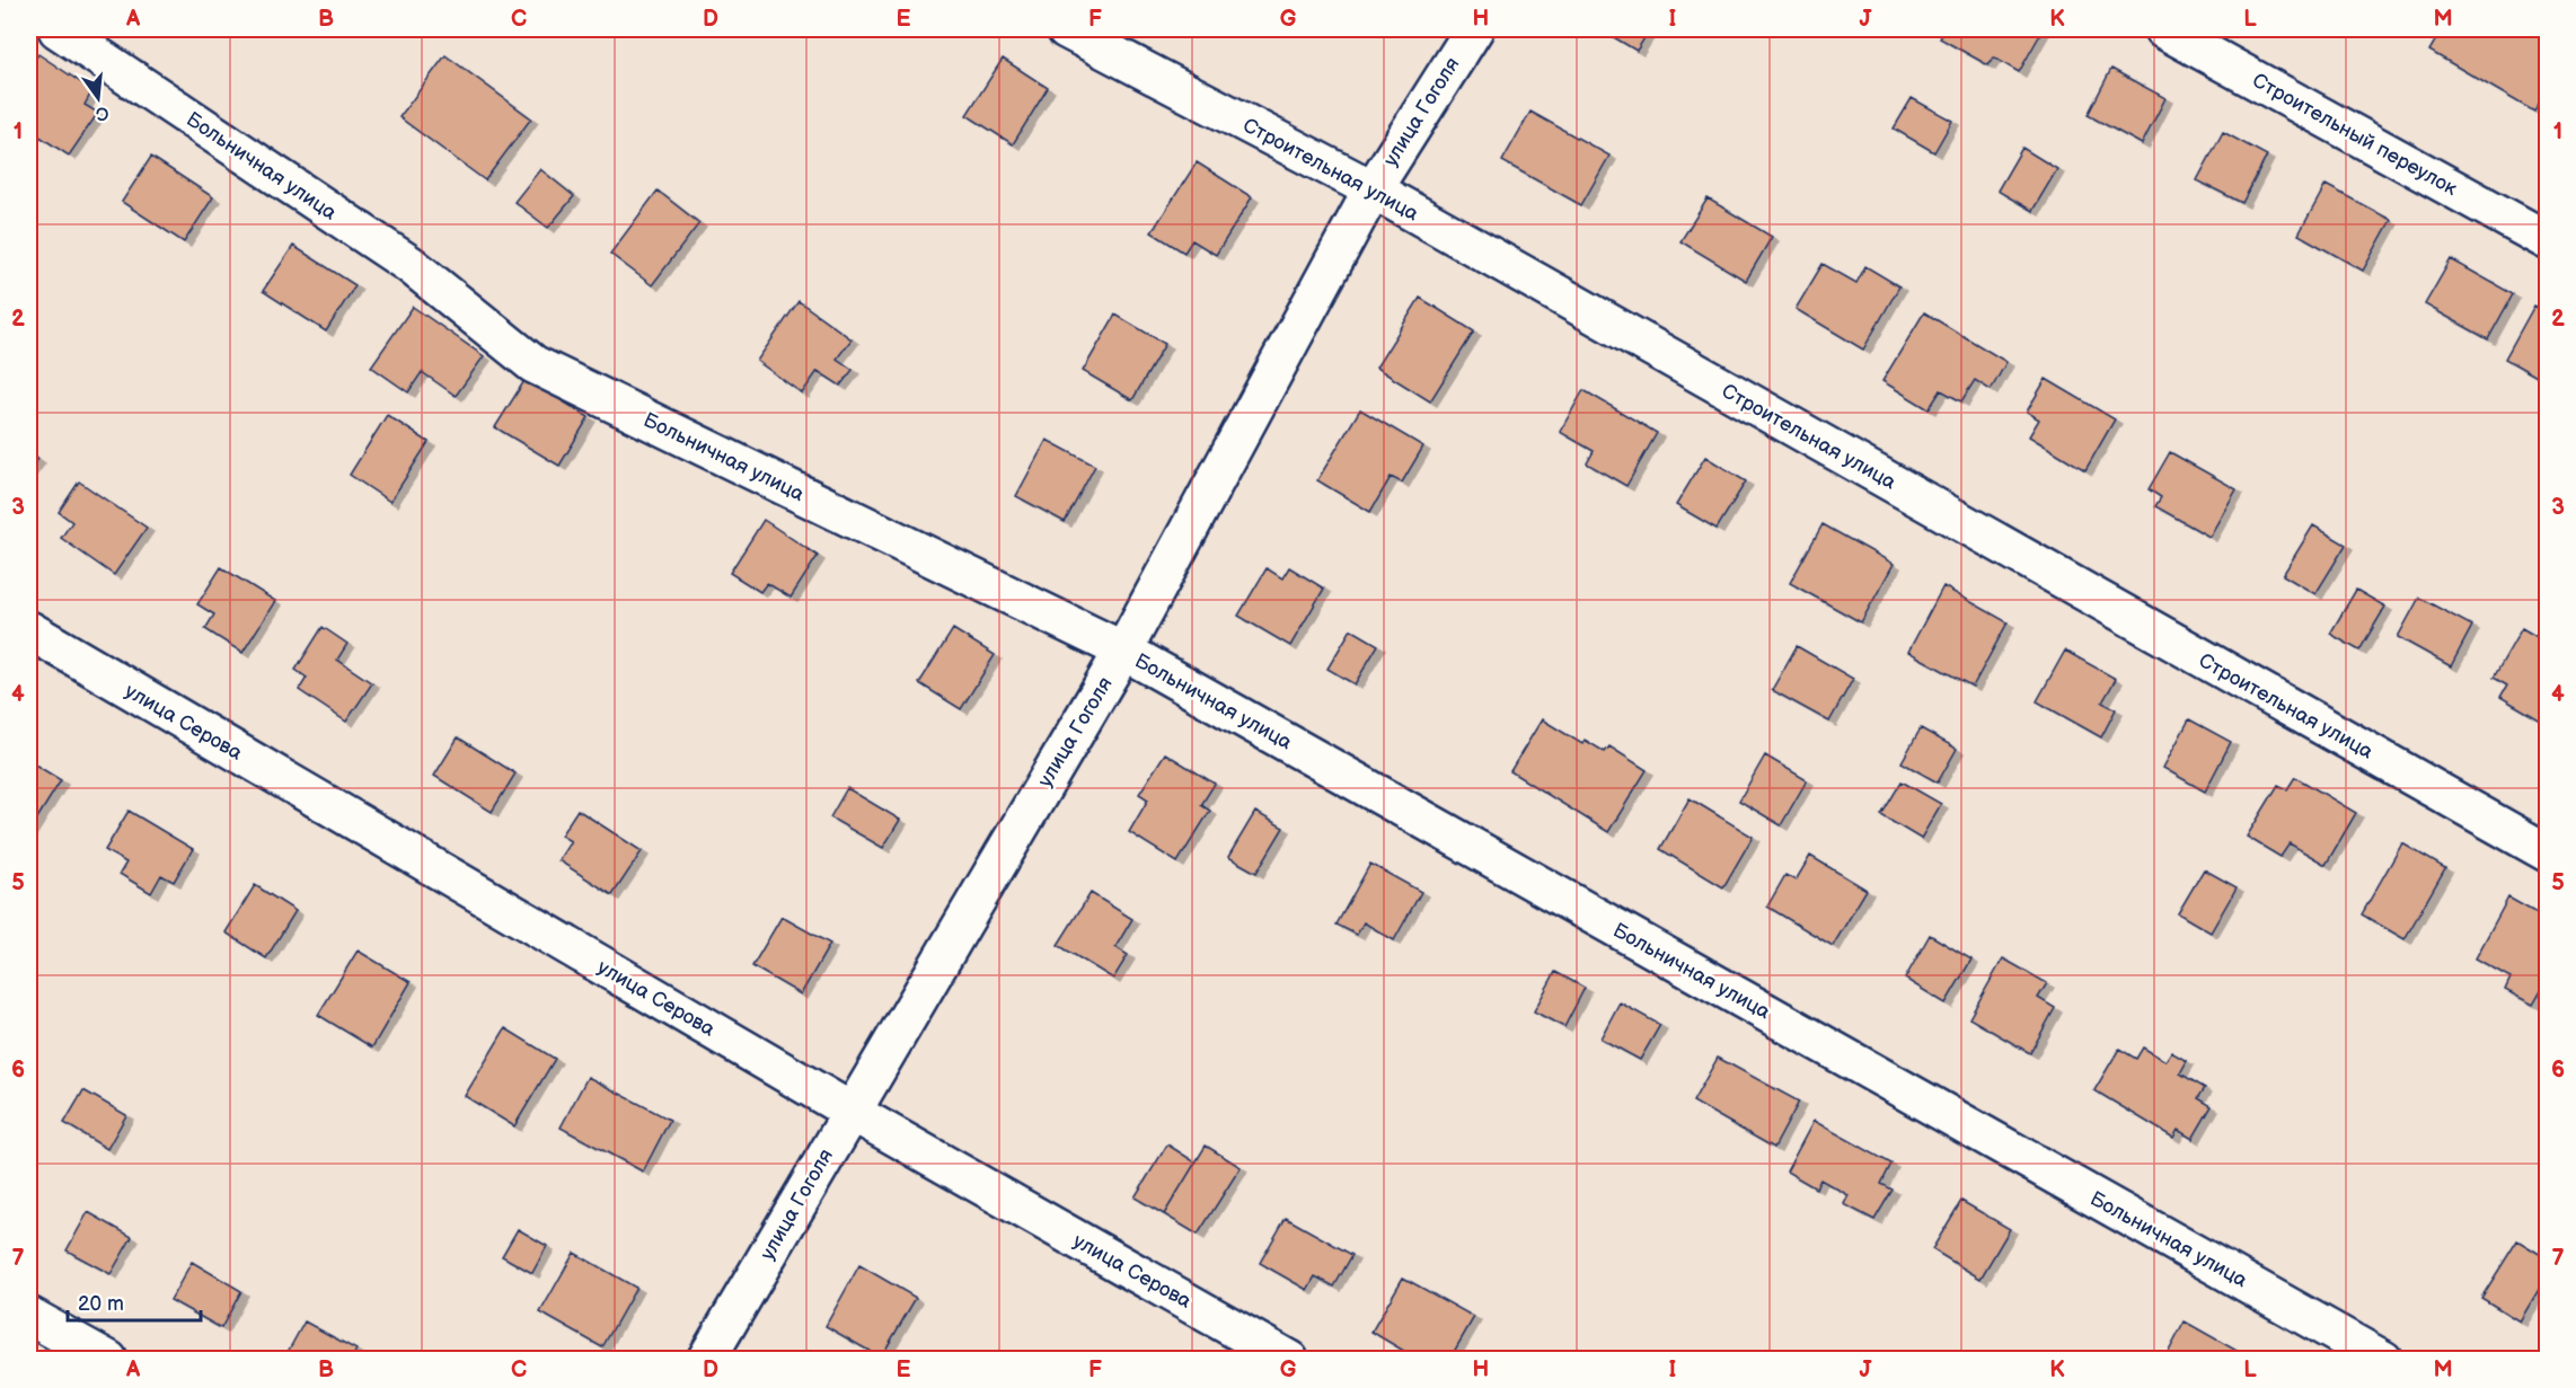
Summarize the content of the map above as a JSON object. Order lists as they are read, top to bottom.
{
  "streets": {
    "street": [
      "улица Гоголя",
      "Строительный переулок",
      "Больничная улица",
      "Строительная улица",
      "улица Серова"
    ]
  },
  "crossings": [
    ["улица Гоголя", "Больничная улица"],
    ["улица Гоголя", "Строительная улица"],
    ["улица Гоголя", "улица Серова"]
  ],
  "scale_bar": "20 m",
  "north": "bottom",
  "grid": {
    "columns": [
      "A",
      "B",
      "C",
      "D",
      "E",
      "F",
      "G",
      "H",
      "I",
      "J",
      "K",
      "L",
      "M"
    ],
    "rows": [
      "1",
      "2",
      "3",
      "4",
      "5",
      "6",
      "7"
    ]
  }
}
